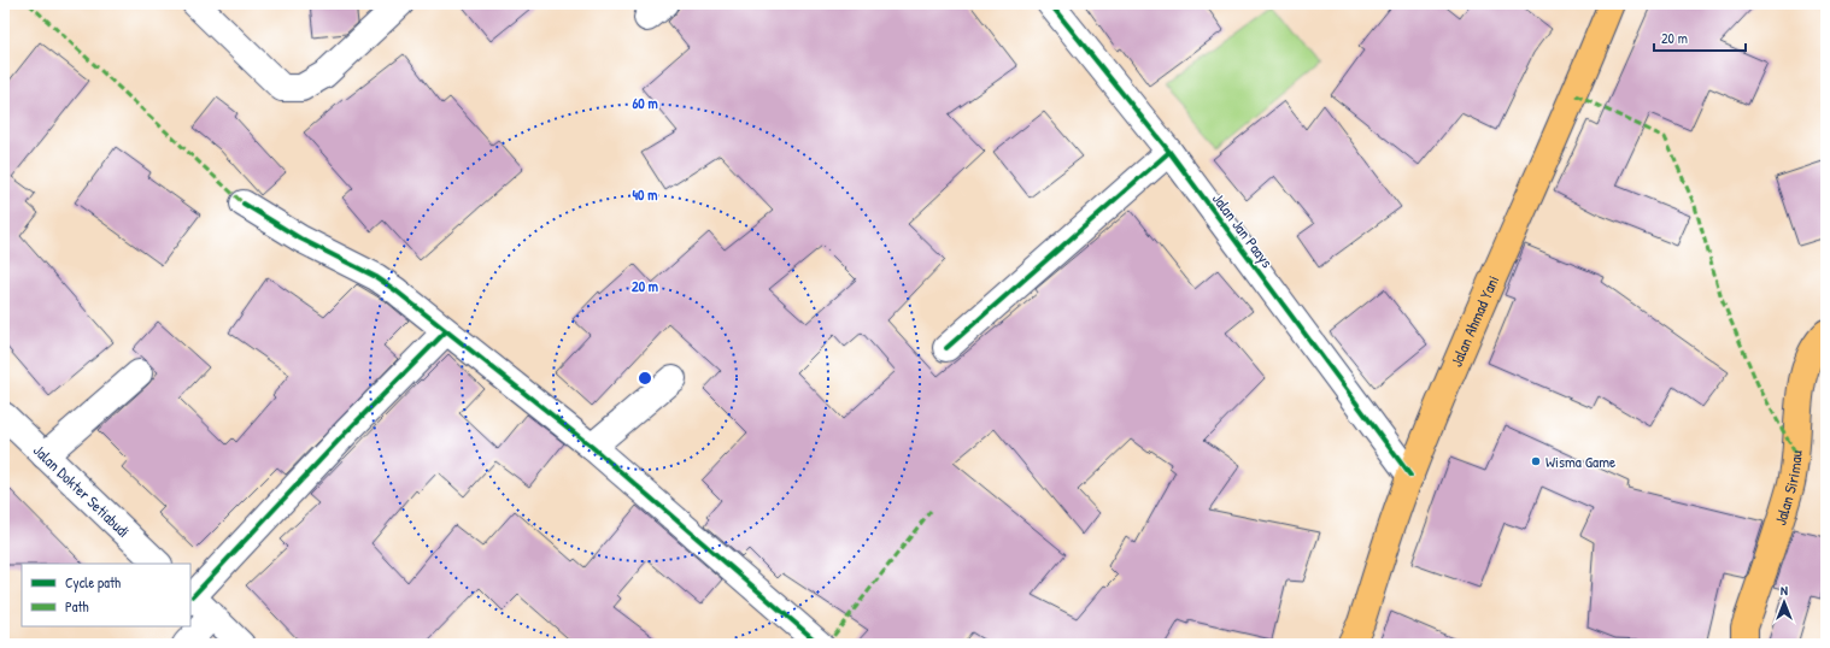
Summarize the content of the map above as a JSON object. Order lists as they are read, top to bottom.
{
  "streets": {
    "main road": ["Jalan Ahmad Yani", "Jalan Sirimau"],
    "street": ["Jalan Jan Paays", "Jalan Dokter Setiabudi"]
  },
  "crossings": [
    ["Jalan Jan Paays", "Jalan Ahmad Yani"]
  ],
  "places": ["Wisma Game"],
  "legend": ["Cycle path", "Path"],
  "scale_bar": "20 m",
  "north": "top",
  "rings": ["60 m", "40 m", "20 m"]
}
